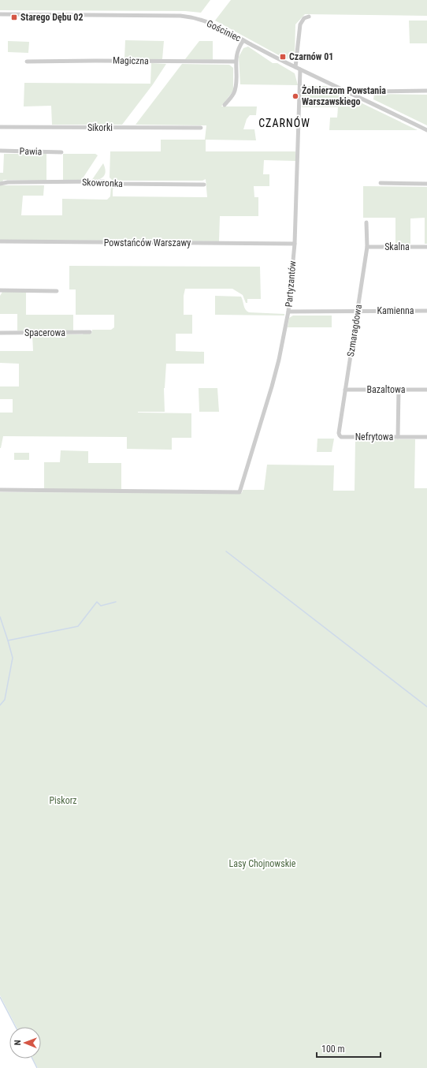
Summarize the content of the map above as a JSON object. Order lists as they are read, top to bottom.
{
  "streets": {
    "street": [
      "Gościniec",
      "Magiczna",
      "Sikorki",
      "Pawia",
      "Skowronka",
      "Powstańców Warszawy",
      "Skalna",
      "Partyzantów",
      "Kamienna",
      "Szmaragdowa",
      "Spacerowa",
      "Bazaltowa",
      "Nefrytowa"
    ]
  },
  "crossings": [
    ["Gościniec", "Partyzantów"],
    ["Powstańców Warszawy", "Partyzantów"],
    ["Skalna", "Szmaragdowa"],
    ["Partyzantów", "Kamienna"],
    ["Kamienna", "Szmaragdowa"],
    ["Szmaragdowa", "Bazaltowa"],
    ["Szmaragdowa", "Nefrytowa"],
    ["Bazaltowa", "Nefrytowa"]
  ],
  "districts": ["CZARNÓW"],
  "parks": ["Piskorz", "Lasy Chojnowskie"],
  "places": {
    "transit": ["Starego Dębu 02", "Czarnów 01"],
    "other": ["Żołnierzom Powstania Warszawskiego"]
  },
  "scale_bar": "100 m",
  "north": "left"
}
